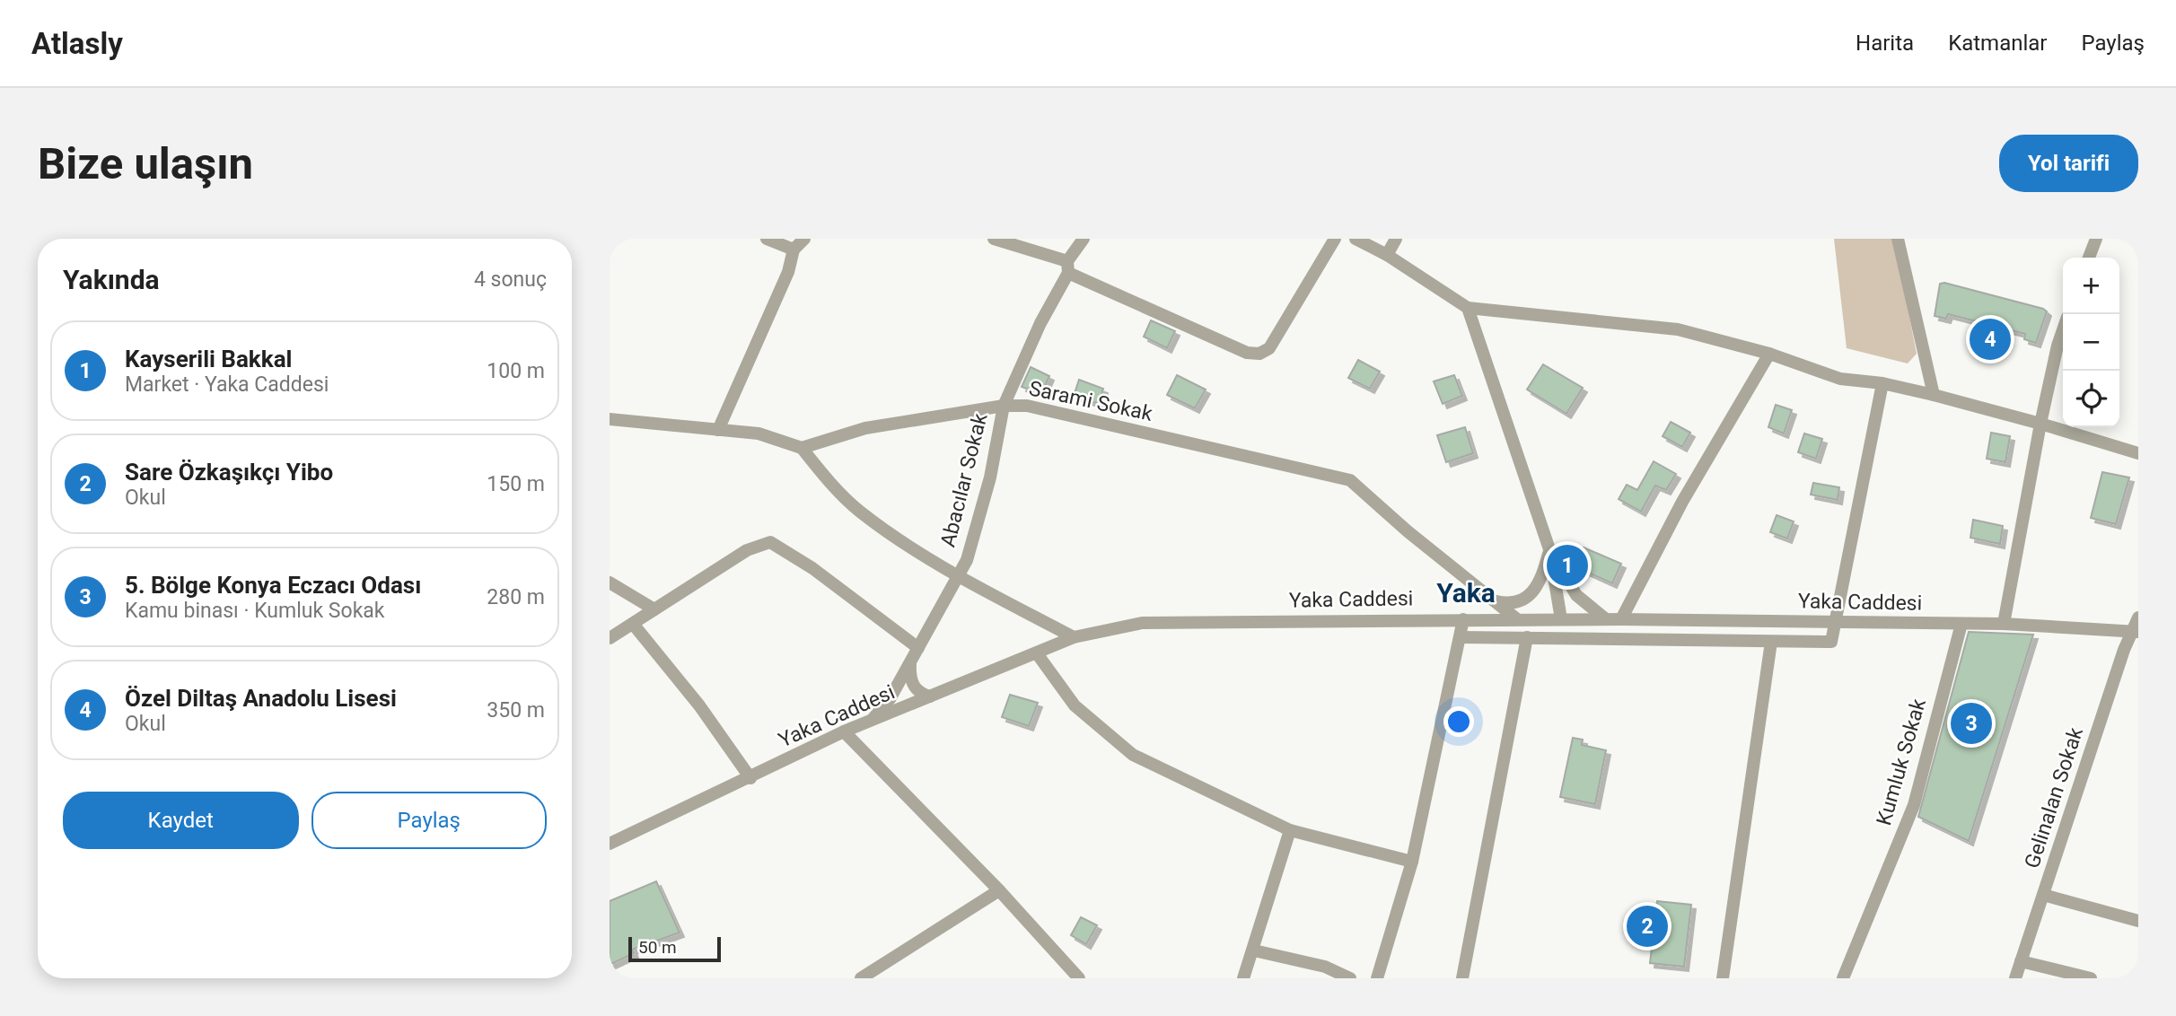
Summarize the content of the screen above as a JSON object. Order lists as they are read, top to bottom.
{
  "streets": {
    "street": [
      "Sarami Sokak",
      "Abacılar Sokak",
      "Yaka Caddesi",
      "Kumluk Sokak",
      "Gelinalan Sokak"
    ]
  },
  "crossings": [
    ["Sarami Sokak", "Abacılar Sokak"],
    ["Sarami Sokak", "Yaka Caddesi"],
    ["Abacılar Sokak", "Yaka Caddesi"],
    ["Yaka Caddesi", "Kumluk Sokak"],
    ["Yaka Caddesi", "Gelinalan Sokak"]
  ],
  "districts": ["Yaka"],
  "scale_bar": "50 m",
  "page": {
    "header": "Atlasly",
    "nav": ["Harita", "Katmanlar", "Paylaş"],
    "buttons": [
      "Yol tarifi",
      ["Kaydet", "Paylaş"]
    ],
    "title": "Bize ulaşın",
    "heading": ["Yakında", "4 sonuç"],
    "map_buttons": ["+", "−"],
    "pins": [
      "4",
      "1",
      "3",
      "2"
    ],
    "list": [
      {
        "mark": "1",
        "name": "Kayserili Bakkal",
        "note": "Market · Yaka Caddesi",
        "value": "100 m"
      },
      {
        "mark": "2",
        "name": "Sare Özkaşıkçı Yibo",
        "note": "Okul",
        "value": "150 m"
      },
      {
        "mark": "3",
        "name": "5. Bölge Konya Eczacı Odası",
        "note": "Kamu binası · Kumluk Sokak",
        "value": "280 m"
      },
      {
        "mark": "4",
        "name": "Özel Diltaş Anadolu Lisesi",
        "note": "Okul",
        "value": "350 m"
      }
    ],
    "scale": "50 m"
  }
}
